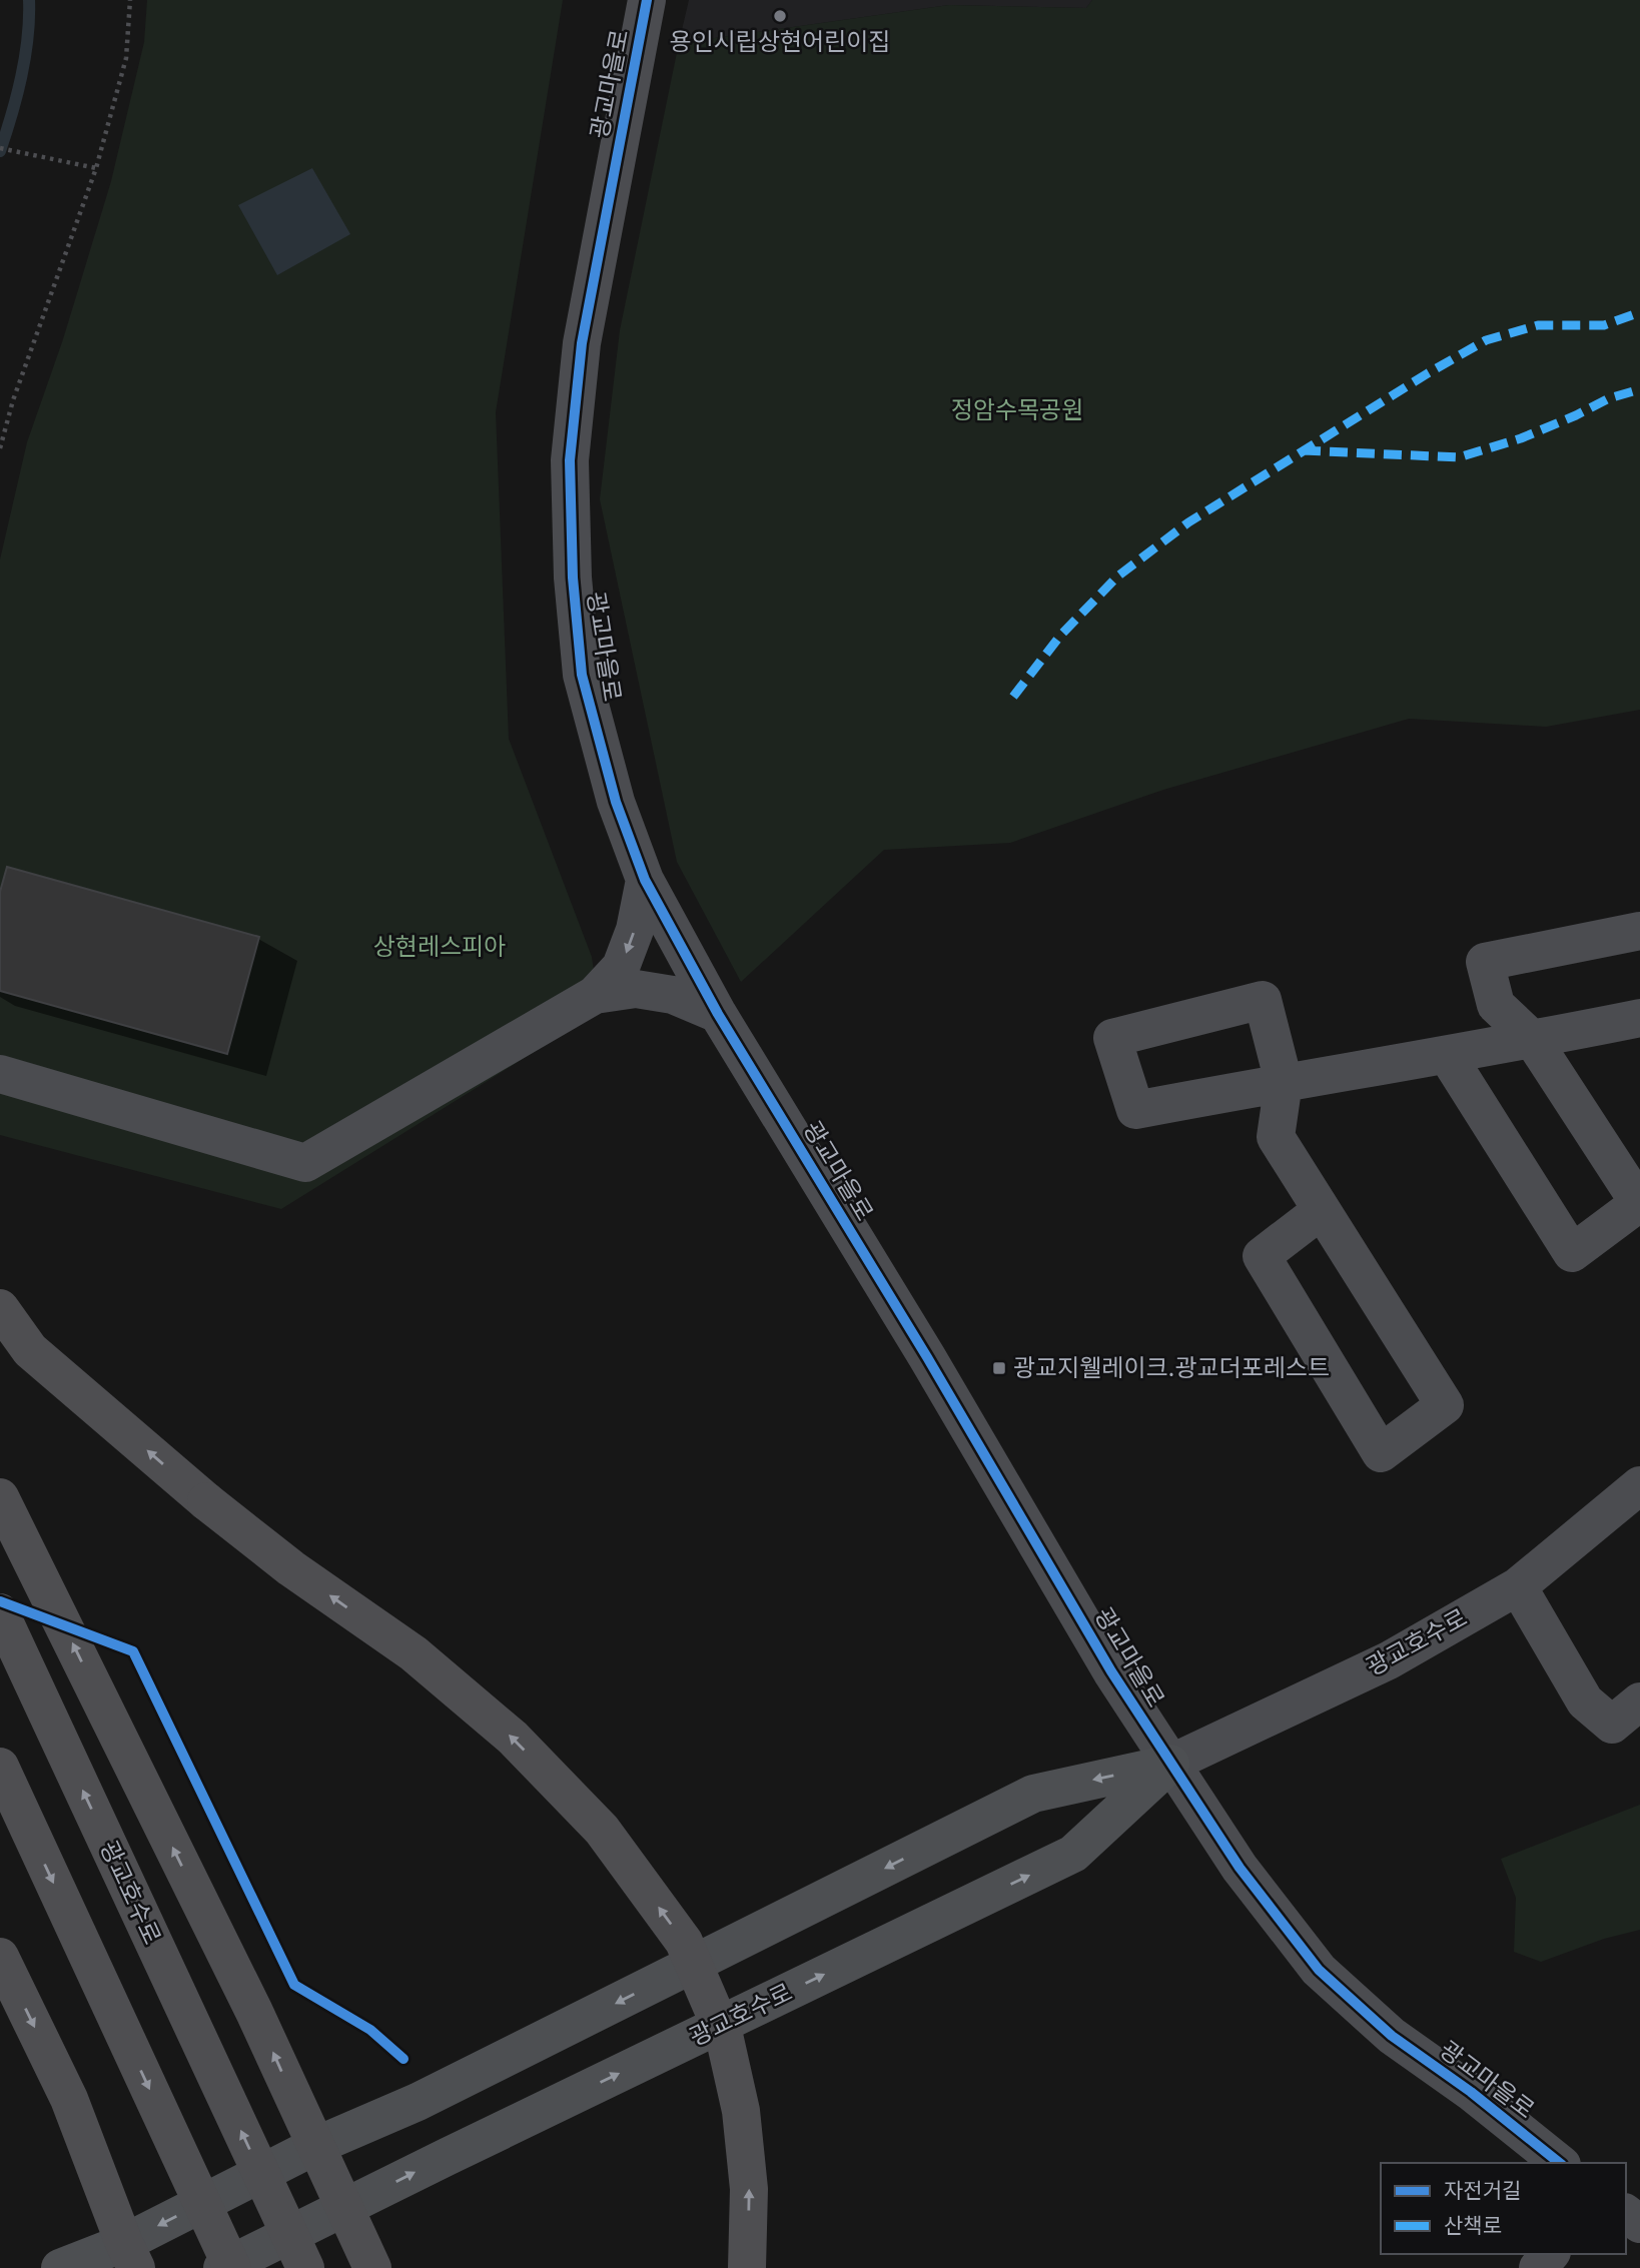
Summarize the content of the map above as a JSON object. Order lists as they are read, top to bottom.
{
  "streets": {
    "highway": ["광교호수로"],
    "street": ["광교마을로"]
  },
  "crossings": [
    ["광교마을로", "광교호수로"]
  ],
  "parks": ["정암수목공원", "상현레스피아"],
  "places": {
    "other": ["용인시립상현어린이집"],
    "transit": ["광교지웰레이크.광교더포레스트"]
  },
  "legend": ["자전거길", "산책로"]
}
